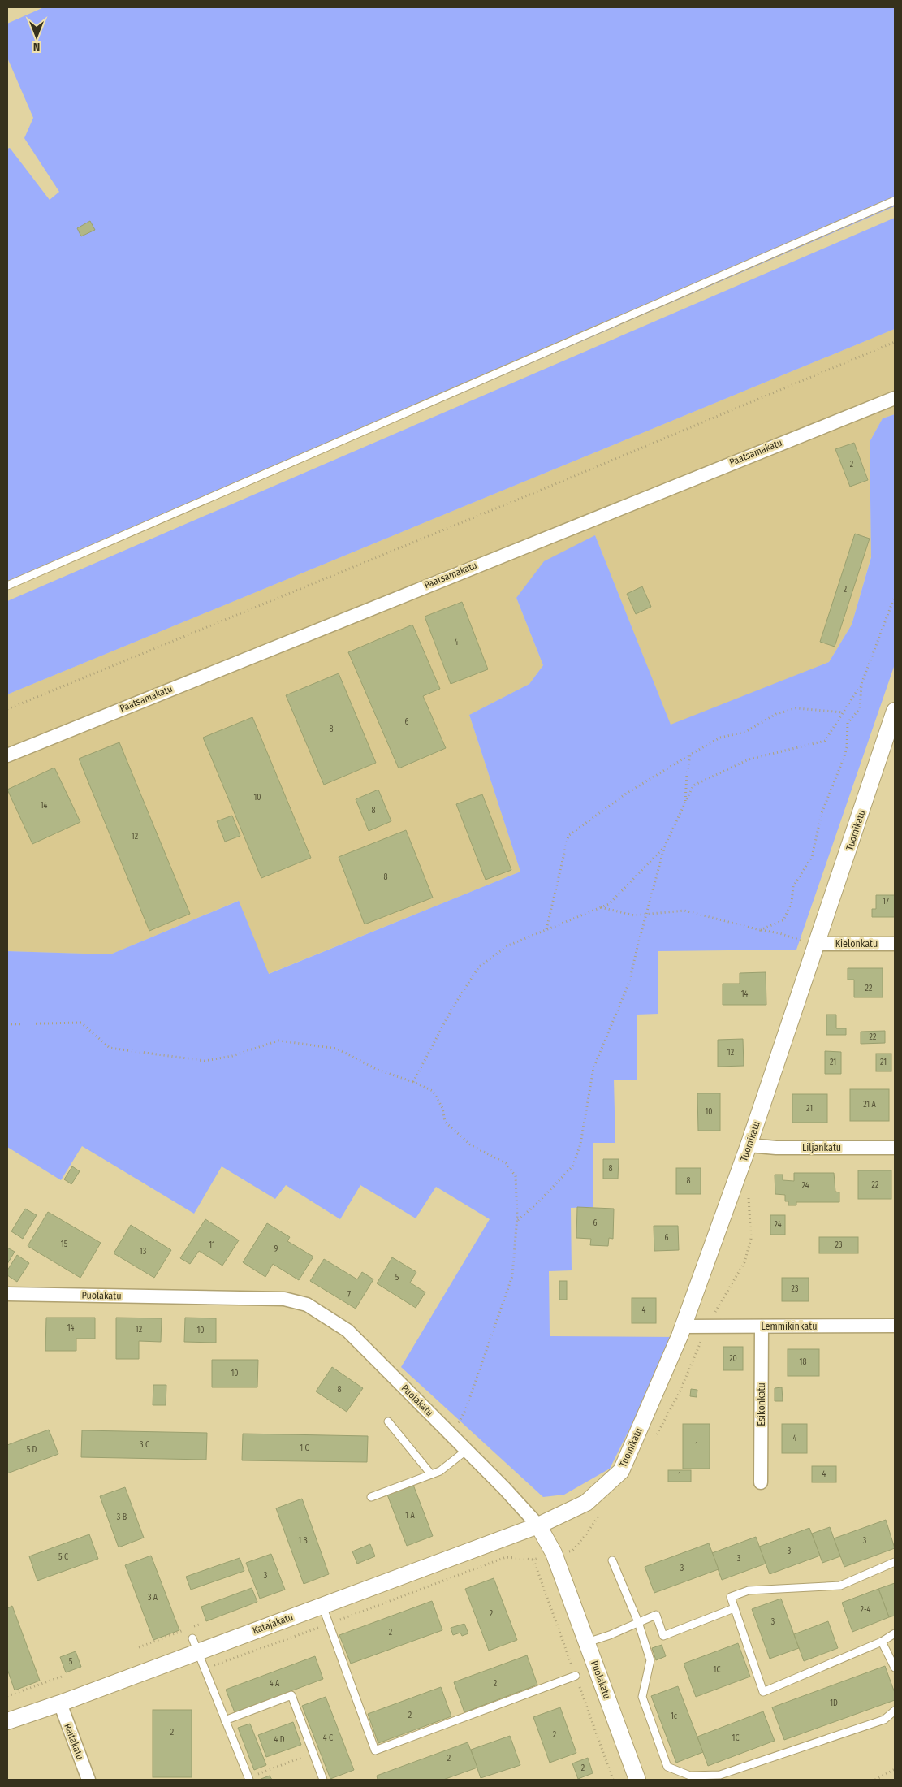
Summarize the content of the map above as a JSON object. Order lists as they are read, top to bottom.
{
  "streets": {
    "street": [
      "Paatsamakatu",
      "Tuomikatu",
      "Kielonkatu",
      "Liljankatu",
      "Puolakatu",
      "Lemmikinkatu",
      "Esikonkatu",
      "Katajakatu",
      "Raitakatu"
    ]
  },
  "crossings": [
    ["Tuomikatu", "Kielonkatu"],
    ["Tuomikatu", "Liljankatu"],
    ["Tuomikatu", "Puolakatu"],
    ["Tuomikatu", "Lemmikinkatu"],
    ["Tuomikatu", "Katajakatu"],
    ["Puolakatu", "Katajakatu"],
    ["Lemmikinkatu", "Esikonkatu"],
    ["Katajakatu", "Raitakatu"]
  ],
  "house_numbers": [
    "2",
    "2",
    "4",
    "6",
    "8",
    "10",
    "14",
    "8",
    "12",
    "8",
    "17",
    "22",
    "14",
    "22",
    "12",
    "21",
    "21",
    "21 A",
    "21",
    "10",
    "8",
    "8",
    "22",
    "24",
    "6",
    "24",
    "6",
    "15",
    "11",
    "23",
    "9",
    "13",
    "5",
    "23",
    "7",
    "4",
    "14",
    "12",
    "10",
    "20",
    "18",
    "10",
    "8",
    "4",
    "3 C",
    "1",
    "1 C",
    "5 D",
    "4",
    "1",
    "1 A",
    "3 B",
    "1 B",
    "3",
    "3",
    "5 C",
    "3",
    "3",
    "3",
    "3 A",
    "2-4",
    "2",
    "3",
    "2",
    "5",
    "1C",
    "4 A",
    "2",
    "1D",
    "2",
    "1c",
    "2",
    "2",
    "4 C",
    "1C",
    "4 D",
    "2",
    "2"
  ],
  "north": "bottom"
}
